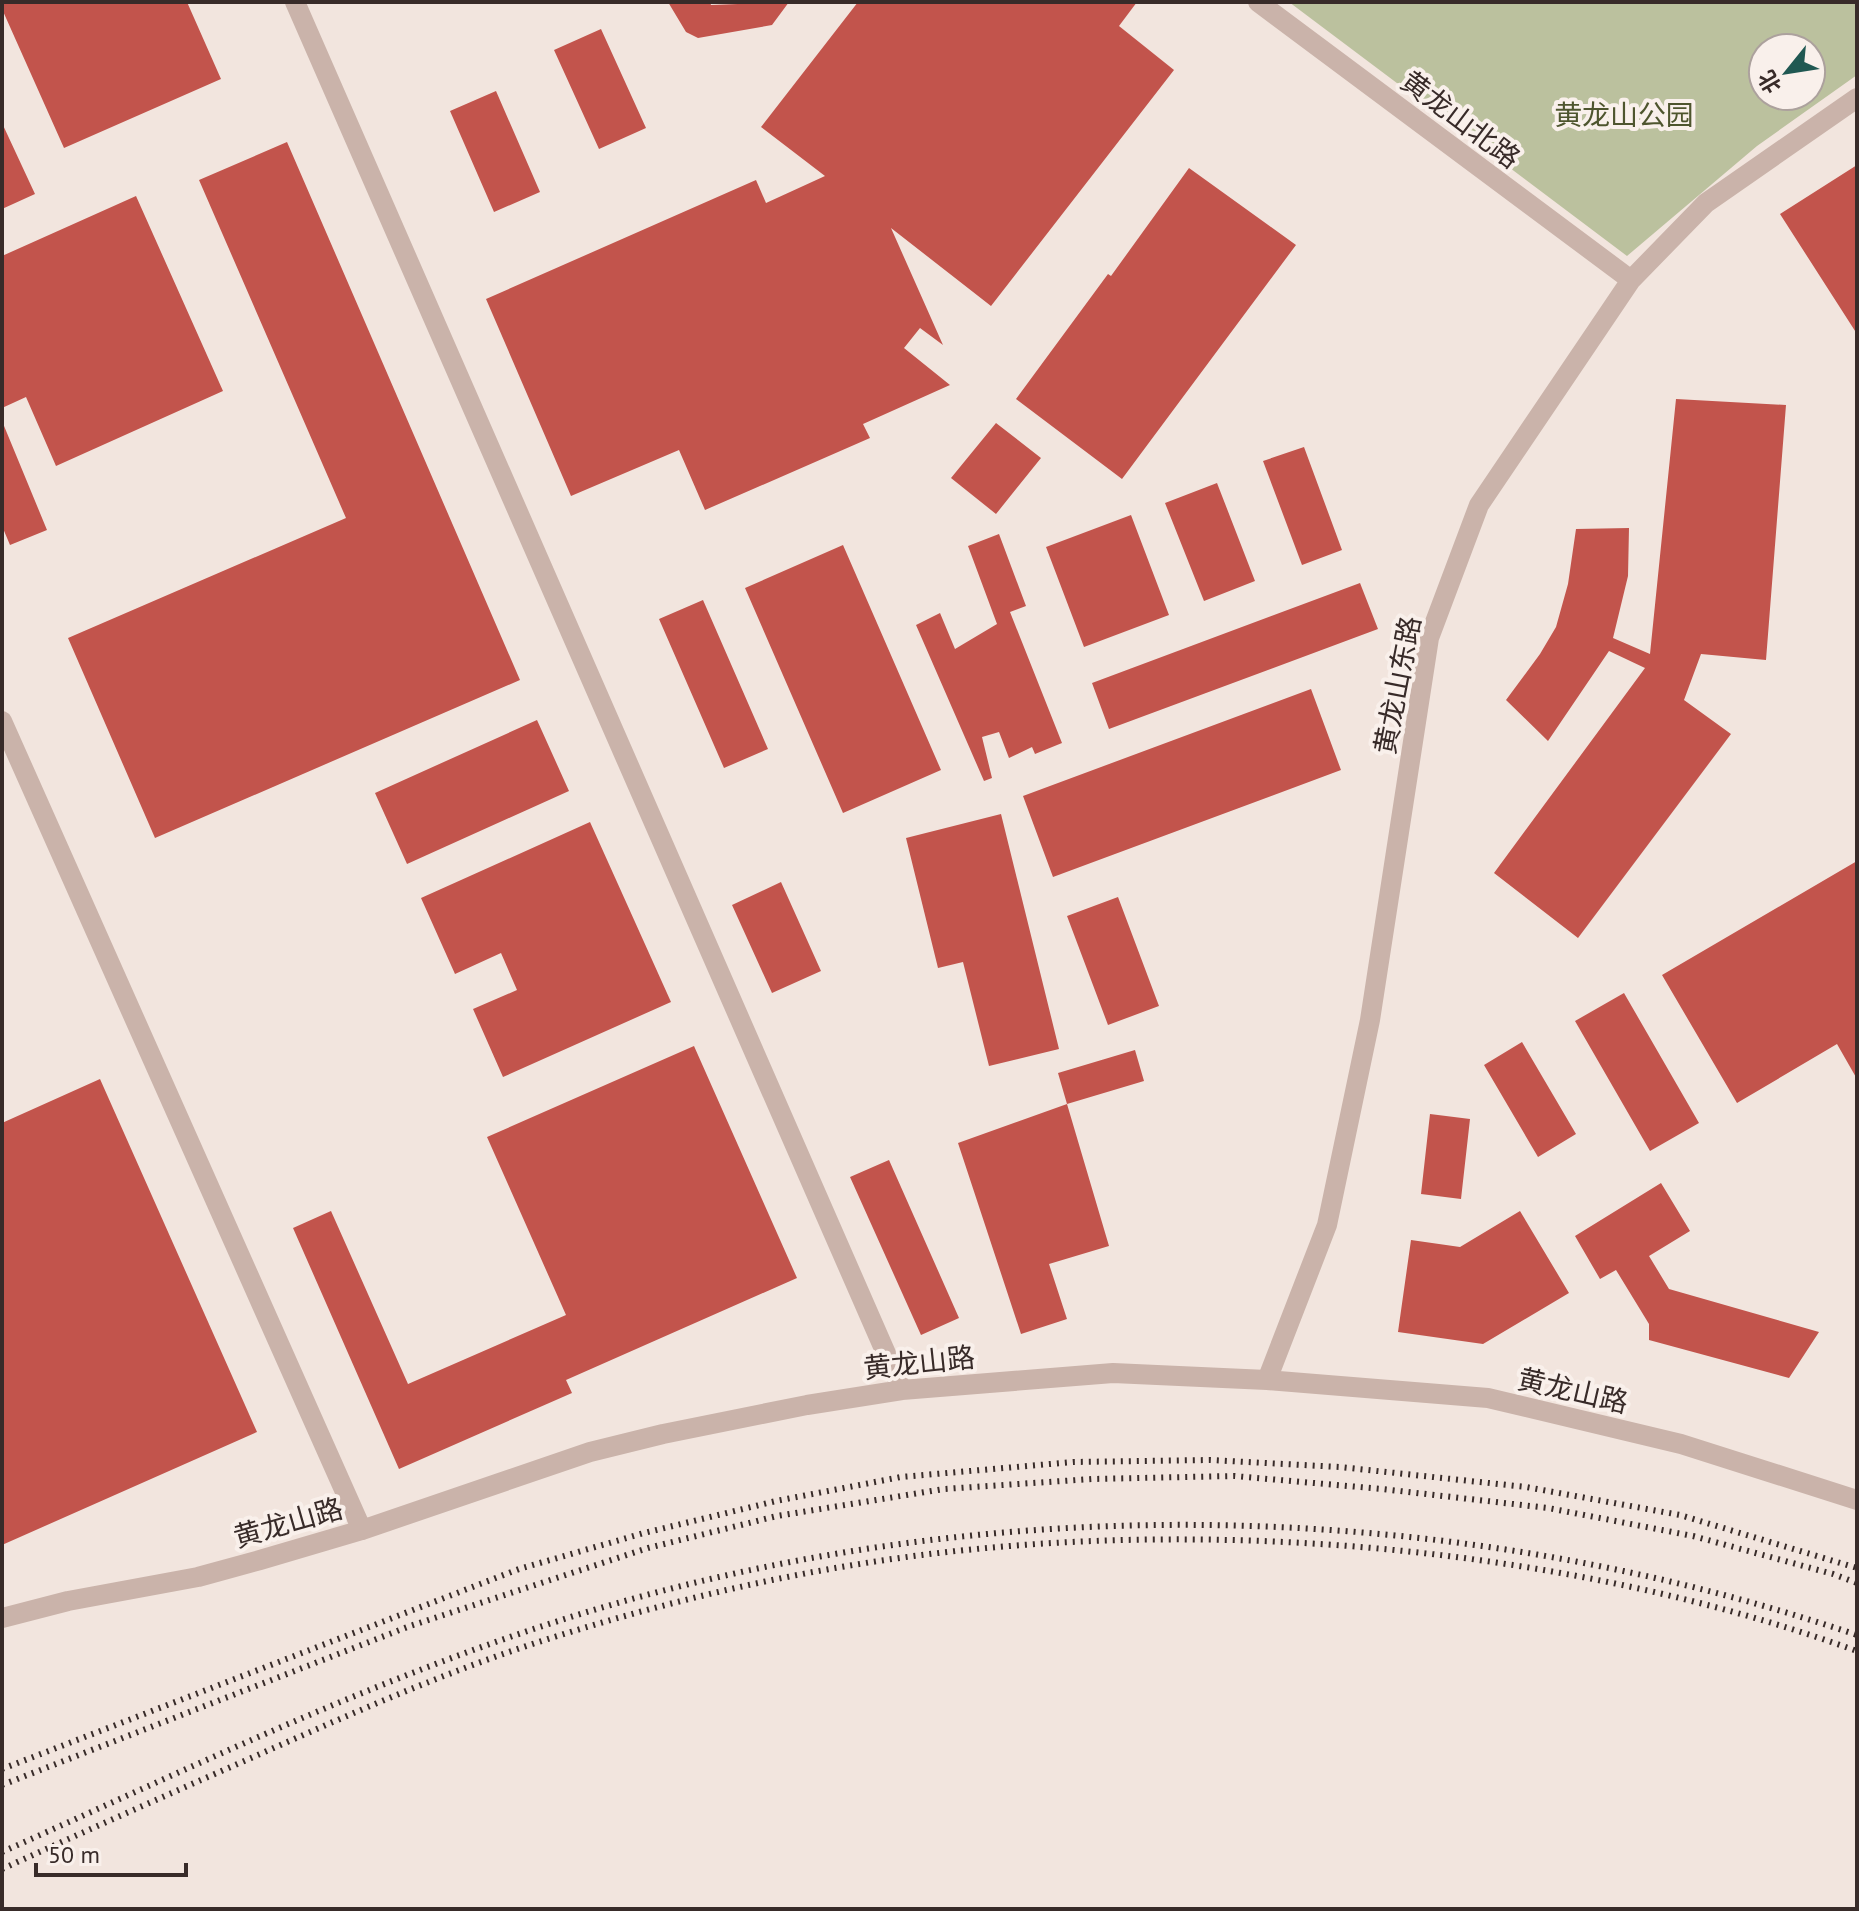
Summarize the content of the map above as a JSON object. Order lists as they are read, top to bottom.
{
  "streets": {
    "street": ["黄龙山北路", "黄龙山东路", "黄龙山路"]
  },
  "crossings": [
    ["黄龙山北路", "黄龙山东路"],
    ["黄龙山东路", "黄龙山路"]
  ],
  "parks": ["黄龙山公园"],
  "scale_bar": "50 m",
  "north": "bottom left"
}
